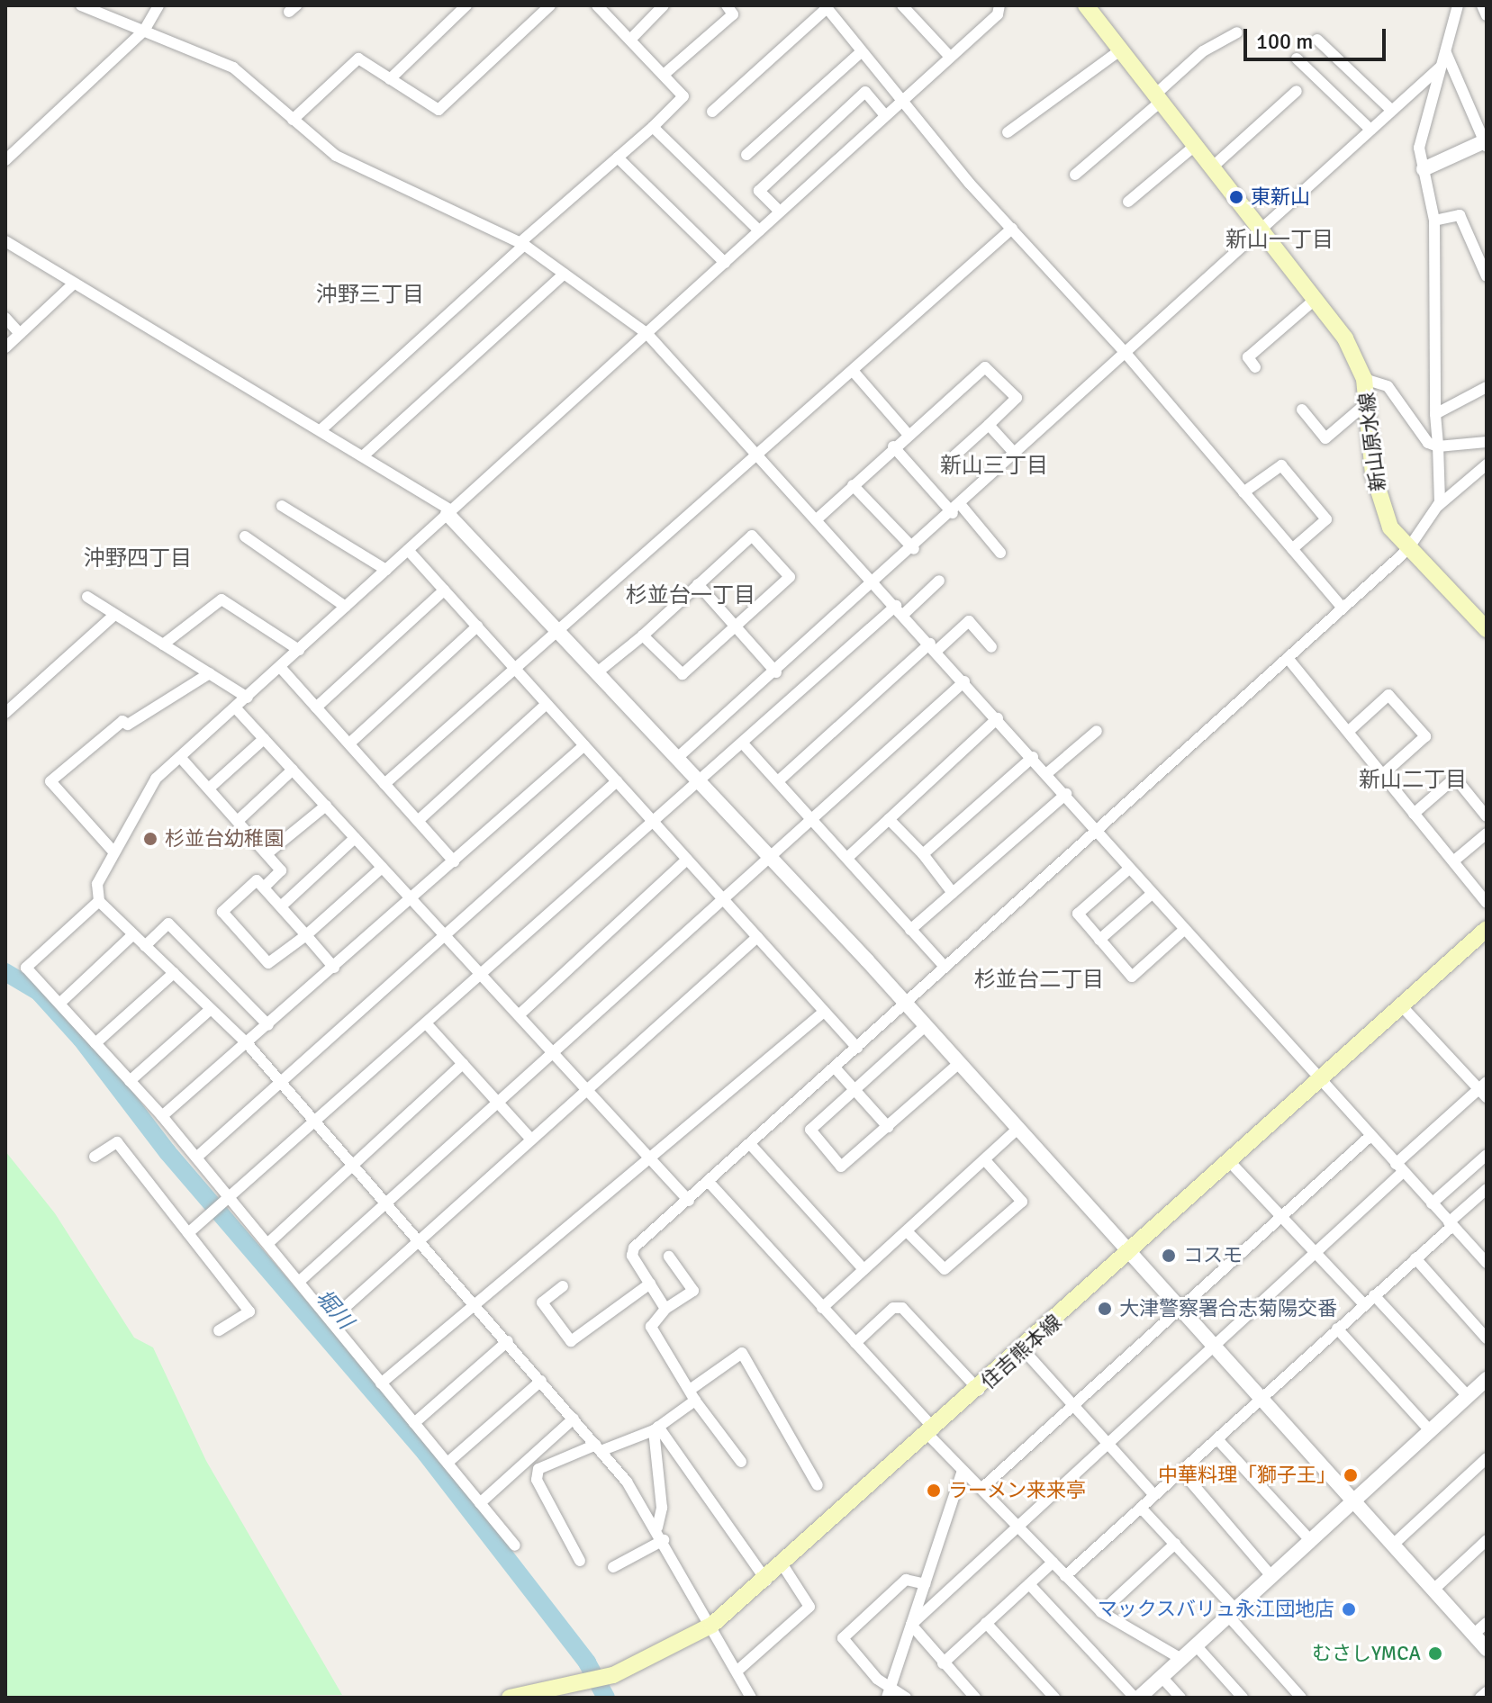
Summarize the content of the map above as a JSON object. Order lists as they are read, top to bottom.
{
  "streets": {
    "main road": ["新山原水線", "住吉熊本線"]
  },
  "districts": [
    "新山一丁目",
    "沖野三丁目",
    "新山三丁目",
    "沖野四丁目",
    "杉並台一丁目",
    "新山二丁目",
    "杉並台二丁目"
  ],
  "water": ["堀川"],
  "places": [
    "東新山",
    "杉並台幼稚園",
    "コスモ",
    "大津警察署合志菊陽交番",
    "中華料理「獅子王」",
    "ラーメン来来亭",
    "マックスバリュ永江団地店",
    "むさしYMCA"
  ],
  "scale_bar": "100 m"
}
